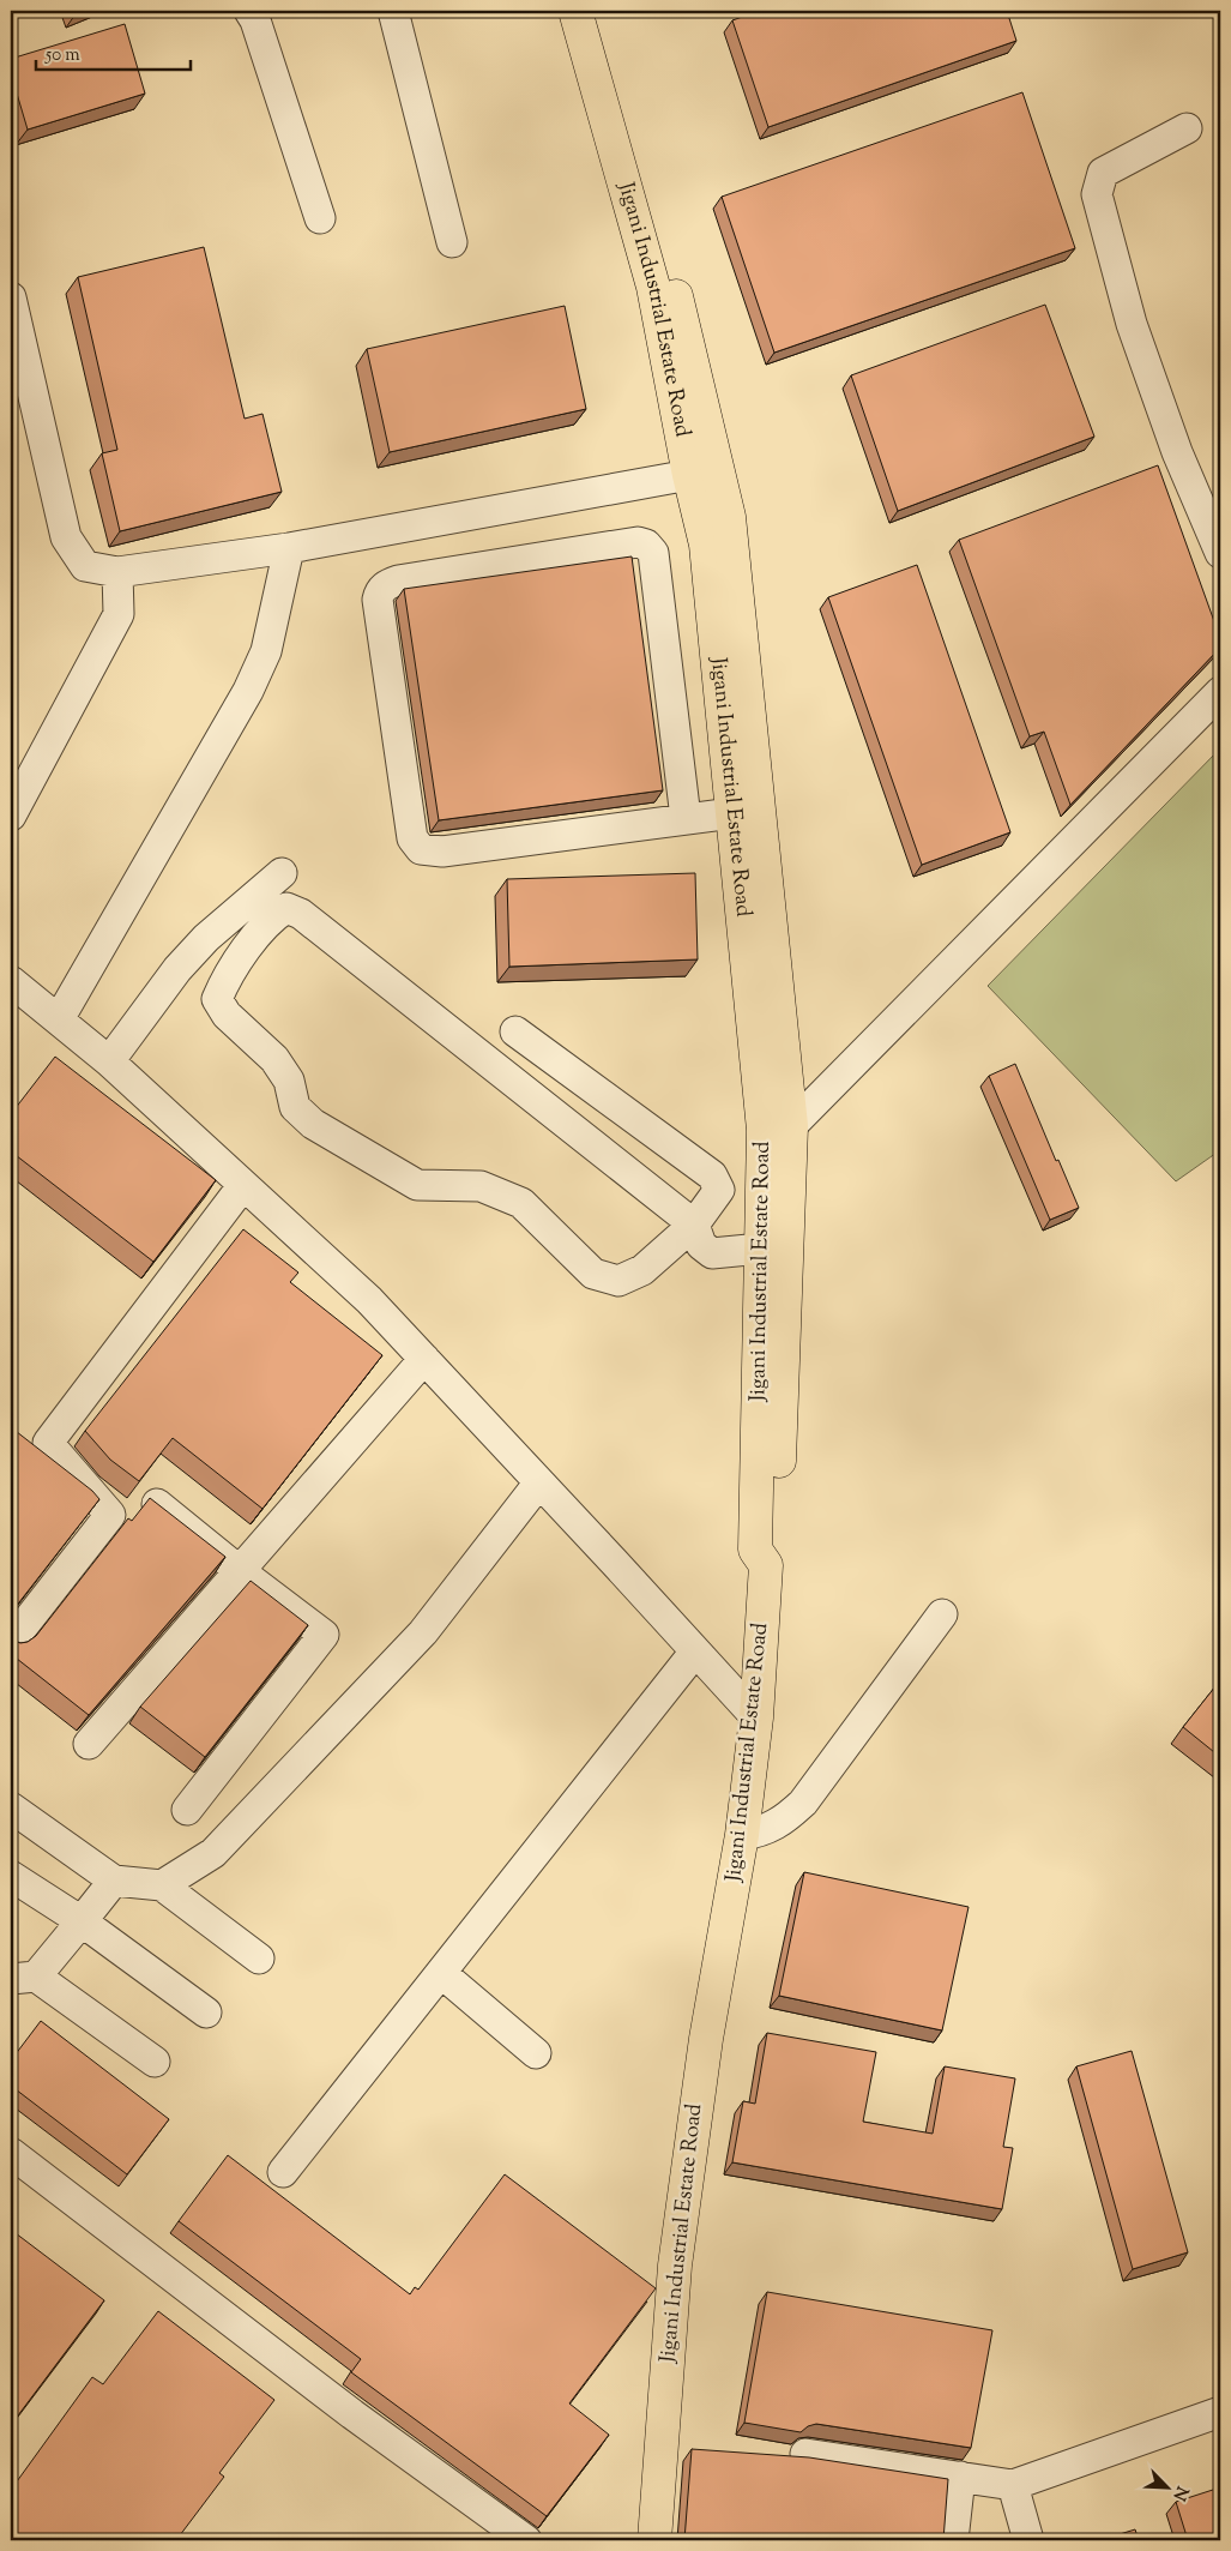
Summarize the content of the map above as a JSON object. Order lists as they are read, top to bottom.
{
  "streets": {
    "main road": ["Jigani Industrial Estate Road"]
  },
  "scale_bar": "50 m",
  "north": "bottom right"
}
